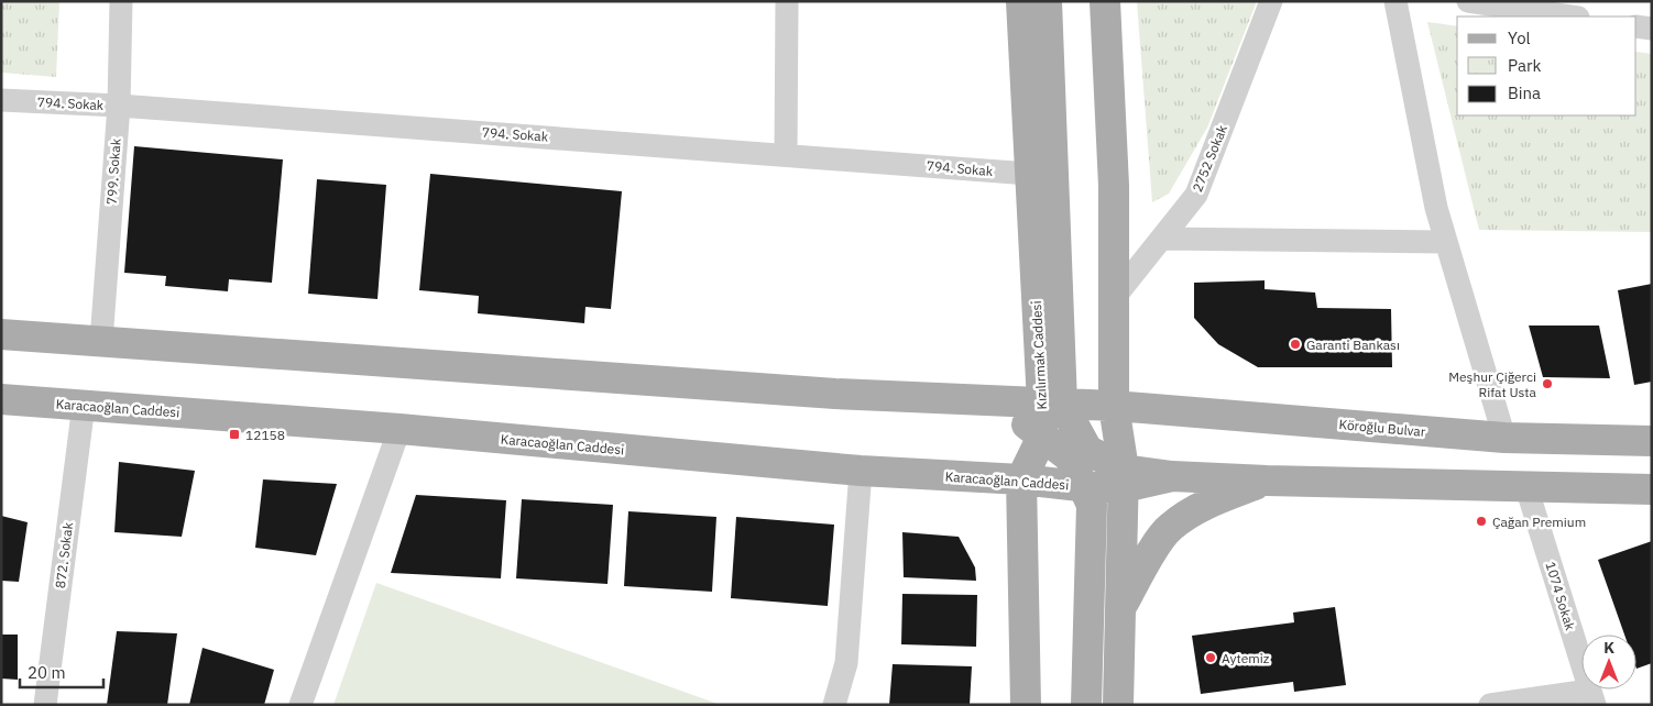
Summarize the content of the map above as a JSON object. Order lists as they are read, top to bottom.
{
  "streets": {
    "main road": ["Kızılırmak Caddesi", "Karacaoğlan Caddesi", "Köroğlu Bulvar"],
    "street": [
      "794. Sokak",
      "2752 Sokak",
      "799. Sokak",
      "872. Sokak",
      "1074 Sokak"
    ]
  },
  "crossings": [
    ["794. Sokak", "799. Sokak"],
    ["794. Sokak", "Kızılırmak Caddesi"],
    ["Kızılırmak Caddesi", "Karacaoğlan Caddesi"],
    ["Karacaoğlan Caddesi", "872. Sokak"]
  ],
  "places": {
    "other": [
      "Garanti Bankası",
      "Meşhur Çiğerci Rifat Usta",
      "Çağan Premium",
      "Aytemiz"
    ],
    "transit": ["12158"]
  },
  "legend": ["Yol", "Park", "Bina"],
  "scale_bar": "20 m",
  "north": "top"
}
